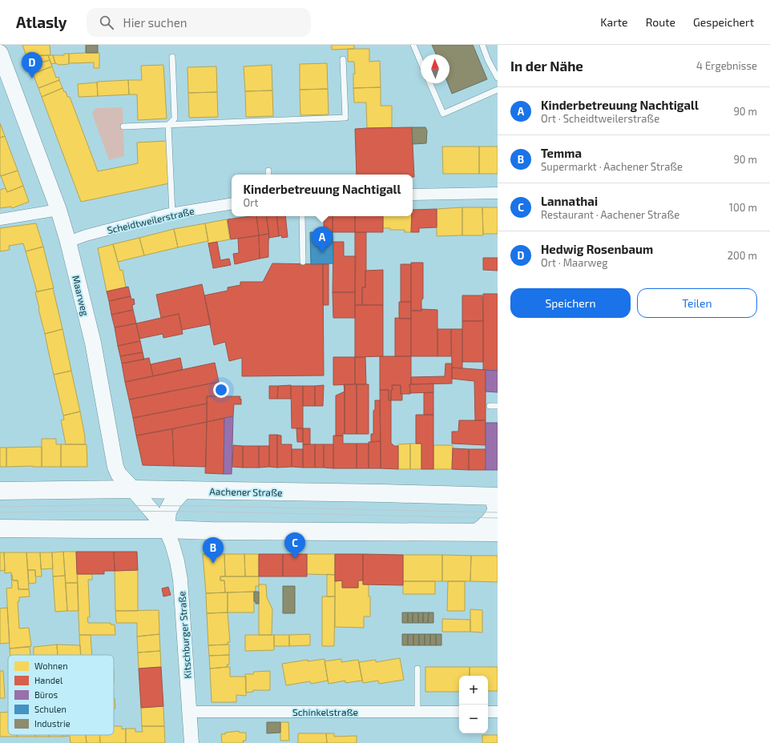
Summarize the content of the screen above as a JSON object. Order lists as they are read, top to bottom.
{
  "streets": {
    "main road": ["Maarweg", "Aachener Straße"],
    "street": ["Scheidtweilerstraße", "Kitschburger Straße", "Schinkelstraße"]
  },
  "crossings": [
    ["Scheidtweilerstraße", "Maarweg"],
    ["Maarweg", "Aachener Straße"],
    ["Maarweg", "Kitschburger Straße"],
    ["Kitschburger Straße", "Schinkelstraße"]
  ],
  "legend": [
    "Wohnen",
    "Handel",
    "Büros",
    "Schulen",
    "Industrie"
  ],
  "north": "top",
  "page": {
    "header": "Atlasly",
    "search": "Hier suchen",
    "nav": ["Karte", "Route", "Gespeichert"],
    "heading": ["In der Nähe", "4 Ergebnisse"],
    "pins": [
      "D",
      "A",
      "C",
      "B"
    ],
    "list": [
      {
        "mark": "A",
        "name": "Kinderbetreuung Nachtigall",
        "note": "Ort · Scheidtweilerstraße",
        "value": "90 m"
      },
      {
        "mark": "B",
        "name": "Temma",
        "note": "Supermarkt · Aachener Straße",
        "value": "90 m"
      },
      {
        "mark": "C",
        "name": "Lannathai",
        "note": "Restaurant · Aachener Straße",
        "value": "100 m"
      },
      {
        "mark": "D",
        "name": "Hedwig Rosenbaum",
        "note": "Ort · Maarweg",
        "value": "200 m"
      }
    ],
    "popup": ["Kinderbetreuung Nachtigall", "Ort"],
    "buttons": ["Speichern", "Teilen"],
    "map_buttons": ["+", "−"]
  }
}
